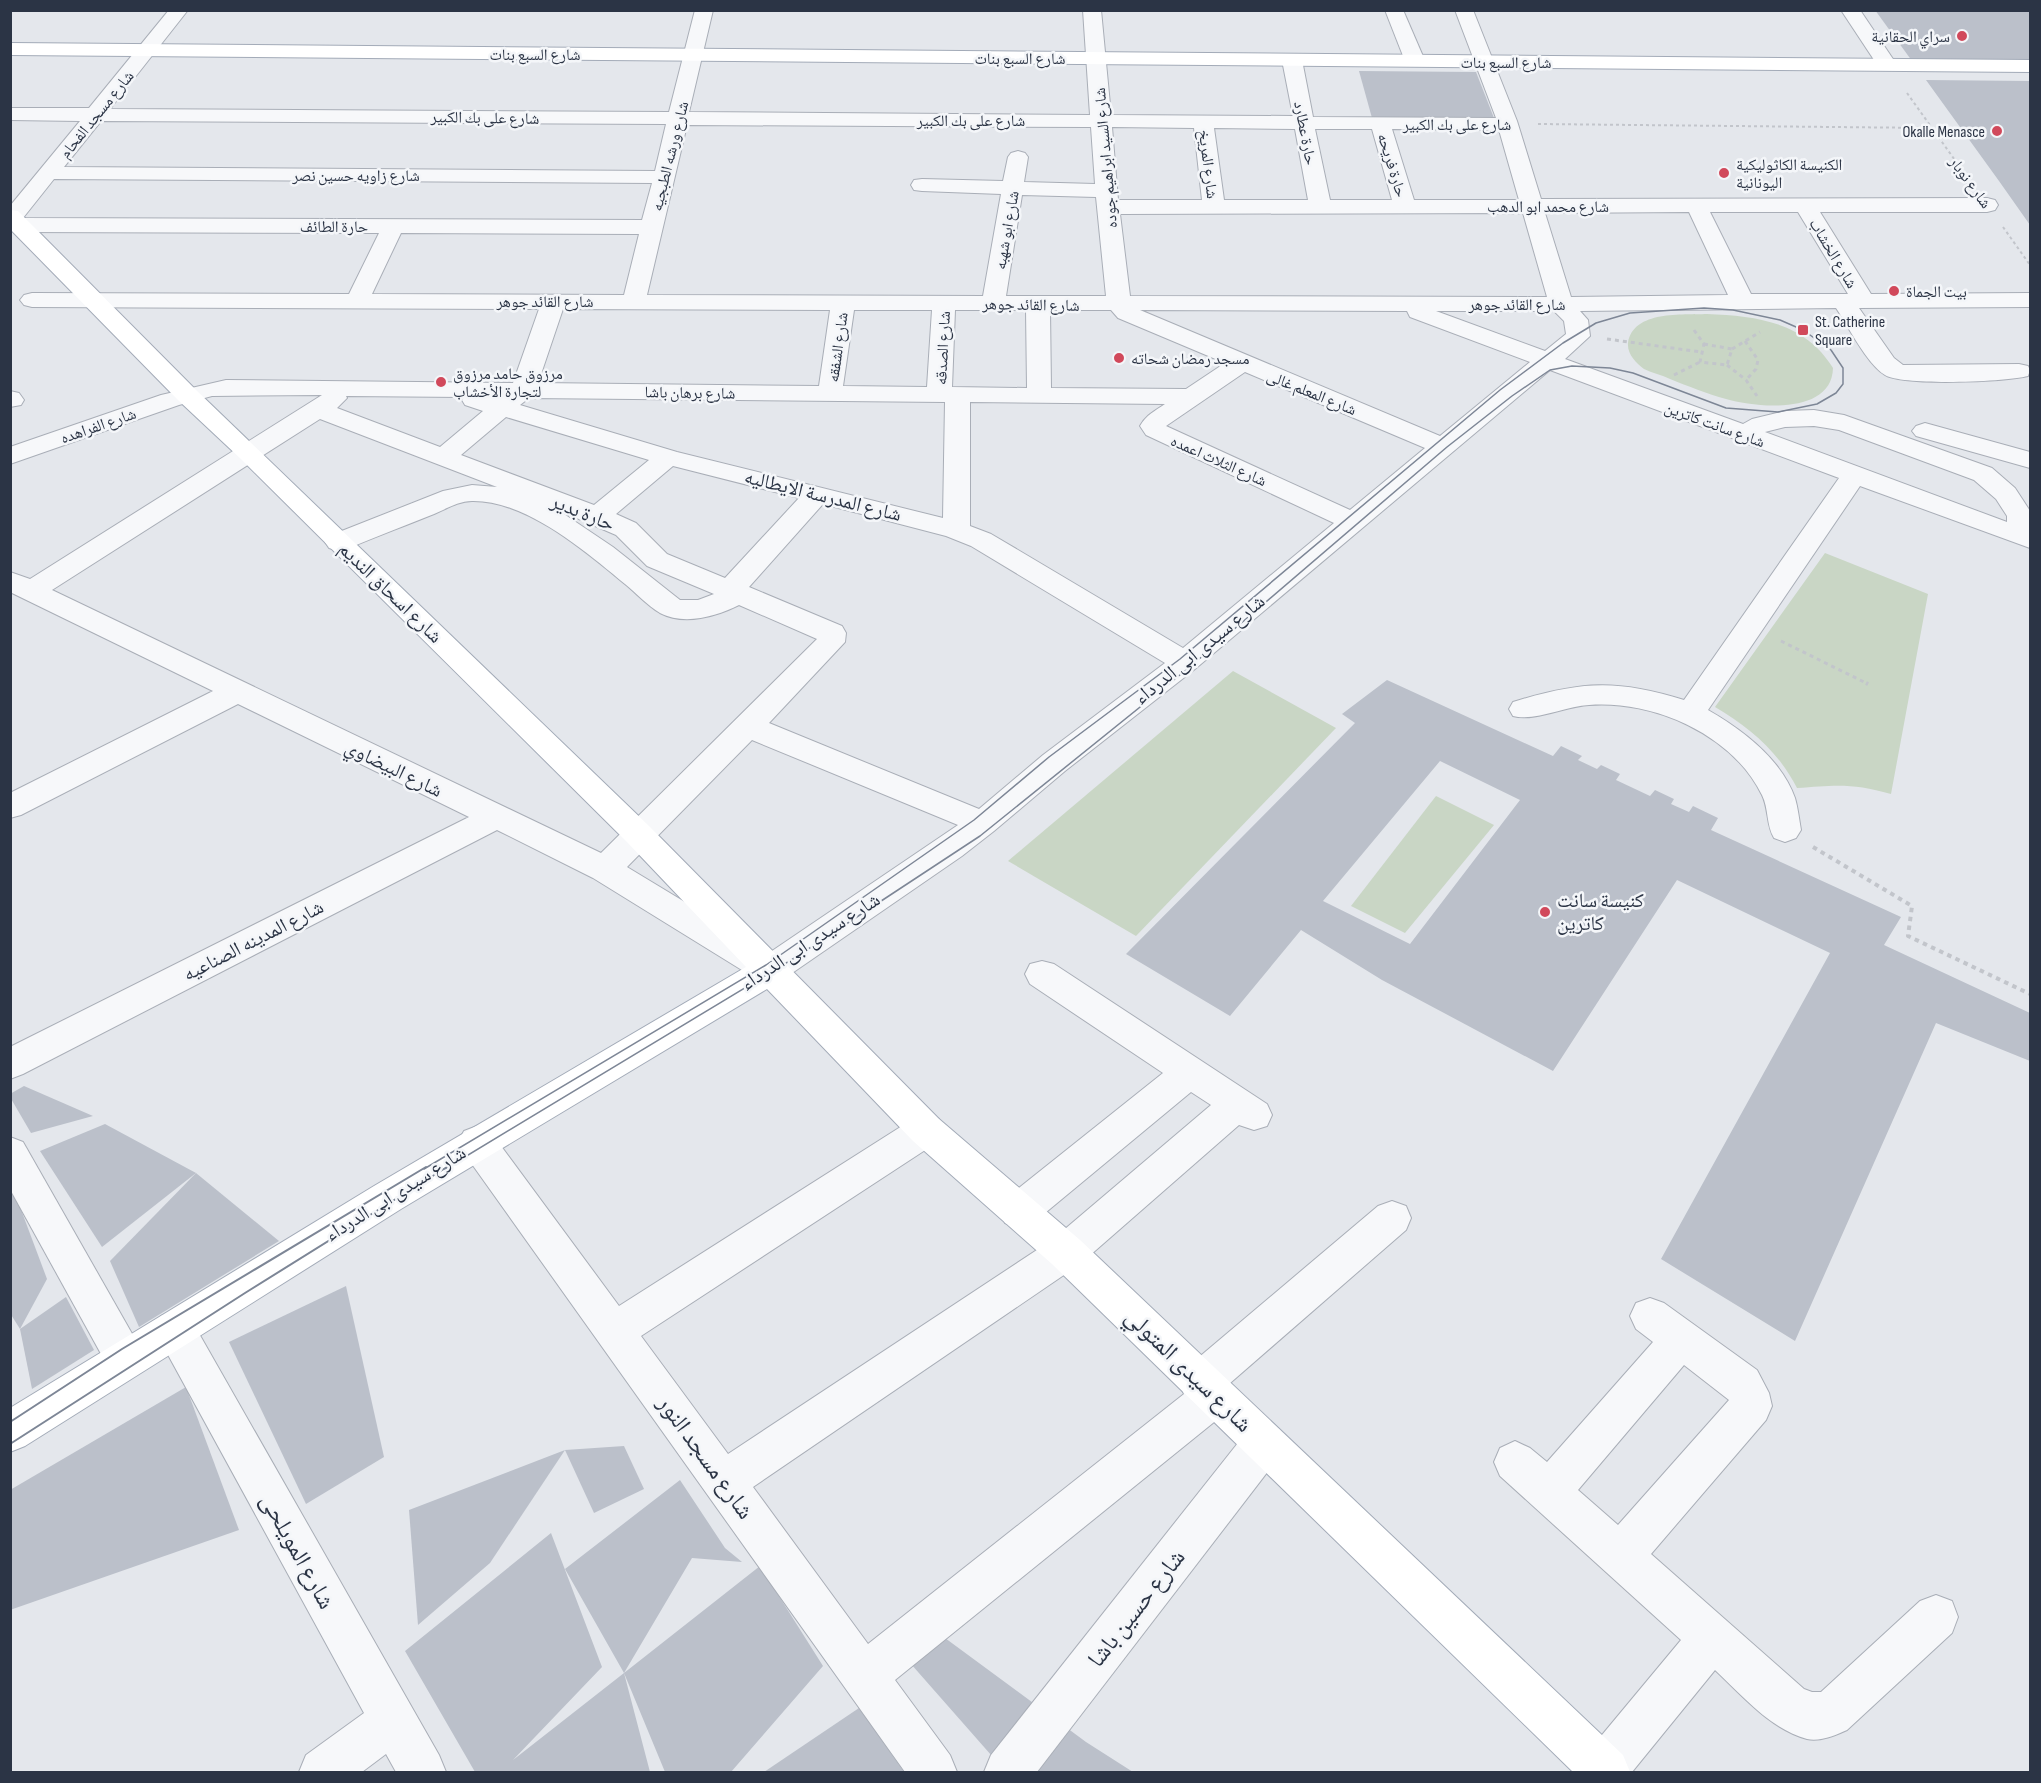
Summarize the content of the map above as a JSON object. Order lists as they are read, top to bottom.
{
  "streets": {
    "main road": [
      "شارع السبع بنات",
      "شارع اسحاق النديم",
      "شارع سيدى ابى الدرداء",
      "شارع سيدى المتولي"
    ],
    "street": [
      "شارع مسجد الفحام",
      "شارع على بك الكبير",
      "حارة عطارد",
      "شارع ورشه الطبجيه",
      "شارع السيد ابراهيم جوده",
      "شارع المريخ",
      "حارة فريحه",
      "شارع زاويه حسين نصر",
      "شارع محمد ابو الدهب",
      "حارة الطائف",
      "شارع ابو شهبه",
      "شارع الخشاب",
      "شارع القائد جوهر",
      "شارع الشفقه",
      "شارع الصدقه",
      "شارع برهان باشا",
      "شارع المعلم غالى",
      "شارع سانت كاترين",
      "شارع الفراهده",
      "شارع الثلاث اعمده",
      "شارع المدرسة الايطاليه",
      "حارة بدير",
      "شارع البيضاوي",
      "شارع المدينه الصناعيه",
      "شارع مسجد النور",
      "شارع المويلحى",
      "شارع حسين باشا"
    ],
    "path": ["شارع نوبار"]
  },
  "crossings": [
    ["شارع السبع بنات", "شارع مسجد الفحام"],
    ["شارع السبع بنات", "حارة عطارد"],
    ["شارع السبع بنات", "شارع ورشه الطبجيه"],
    ["شارع السبع بنات", "شارع السيد ابراهيم جوده"],
    ["شارع السبع بنات", "شارع نوبار"],
    ["شارع مسجد الفحام", "شارع على بك الكبير"],
    ["شارع مسجد الفحام", "شارع زاويه حسين نصر"],
    ["شارع مسجد الفحام", "حارة الطائف"],
    ["شارع مسجد الفحام", "شارع اسحاق النديم"],
    ["شارع على بك الكبير", "حارة عطارد"],
    ["شارع على بك الكبير", "شارع ورشه الطبجيه"],
    ["شارع على بك الكبير", "شارع السيد ابراهيم جوده"],
    ["شارع على بك الكبير", "شارع المريخ"],
    ["شارع على بك الكبير", "حارة فريحه"],
    ["شارع على بك الكبير", "شارع نوبار"],
    ["حارة عطارد", "شارع محمد ابو الدهب"],
    ["شارع ورشه الطبجيه", "شارع زاويه حسين نصر"],
    ["شارع ورشه الطبجيه", "حارة الطائف"],
    ["شارع ورشه الطبجيه", "شارع القائد جوهر"],
    ["شارع السيد ابراهيم جوده", "شارع محمد ابو الدهب"],
    ["شارع السيد ابراهيم جوده", "شارع القائد جوهر"],
    ["شارع السيد ابراهيم جوده", "شارع المعلم غالى"],
    ["شارع المريخ", "شارع محمد ابو الدهب"],
    ["حارة فريحه", "شارع محمد ابو الدهب"],
    ["شارع نوبار", "شارع محمد ابو الدهب"],
    ["شارع محمد ابو الدهب", "شارع ابو شهبه"],
    ["شارع محمد ابو الدهب", "شارع الخشاب"],
    ["حارة الطائف", "شارع اسحاق النديم"],
    ["شارع ابو شهبه", "شارع القائد جوهر"],
    ["شارع الخشاب", "شارع القائد جوهر"],
    ["شارع القائد جوهر", "شارع الشفقه"],
    ["شارع القائد جوهر", "شارع الصدقه"],
    ["شارع القائد جوهر", "شارع المعلم غالى"],
    ["شارع القائد جوهر", "شارع سانت كاترين"],
    ["شارع القائد جوهر", "شارع اسحاق النديم"],
    ["شارع الشفقه", "شارع برهان باشا"],
    ["شارع الصدقه", "شارع برهان باشا"],
    ["شارع الصدقه", "شارع المدرسة الايطاليه"],
    ["شارع برهان باشا", "شارع الفراهده"],
    ["شارع برهان باشا", "شارع الثلاث اعمده"],
    ["شارع برهان باشا", "شارع المدرسة الايطاليه"],
    ["شارع برهان باشا", "شارع اسحاق النديم"],
    ["شارع المعلم غالى", "شارع الثلاث اعمده"],
    ["شارع المعلم غالى", "شارع سيدى ابى الدرداء"],
    ["شارع سانت كاترين", "شارع سيدى ابى الدرداء"],
    ["شارع الفراهده", "شارع اسحاق النديم"],
    ["شارع الثلاث اعمده", "شارع سيدى ابى الدرداء"],
    ["شارع المدرسة الايطاليه", "شارع سيدى ابى الدرداء"],
    ["شارع اسحاق النديم", "شارع سيدى ابى الدرداء"],
    ["شارع اسحاق النديم", "شارع البيضاوي"],
    ["شارع اسحاق النديم", "شارع سيدى المتولي"],
    ["شارع سيدى ابى الدرداء", "شارع البيضاوي"],
    ["شارع سيدى ابى الدرداء", "شارع سيدى المتولي"],
    ["شارع سيدى ابى الدرداء", "شارع مسجد النور"],
    ["شارع سيدى ابى الدرداء", "شارع المويلحى"],
    ["شارع البيضاوي", "شارع المدينه الصناعيه"],
    ["شارع البيضاوي", "شارع سيدى المتولي"],
    ["شارع سيدى المتولي", "شارع حسين باشا"]
  ],
  "places": {
    "other": [
      "سراي الحقانية",
      "Okalle Menasce",
      "الكنيسة الكاثوليكية اليونانية",
      "بيت الجماة",
      "مسجد رمضان شحاته",
      "مرزوق حامد مرزوق لتجارة الأخشاب",
      "كنيسة سانت كاترين"
    ],
    "transit": ["St. Catherine Square"]
  }
}
